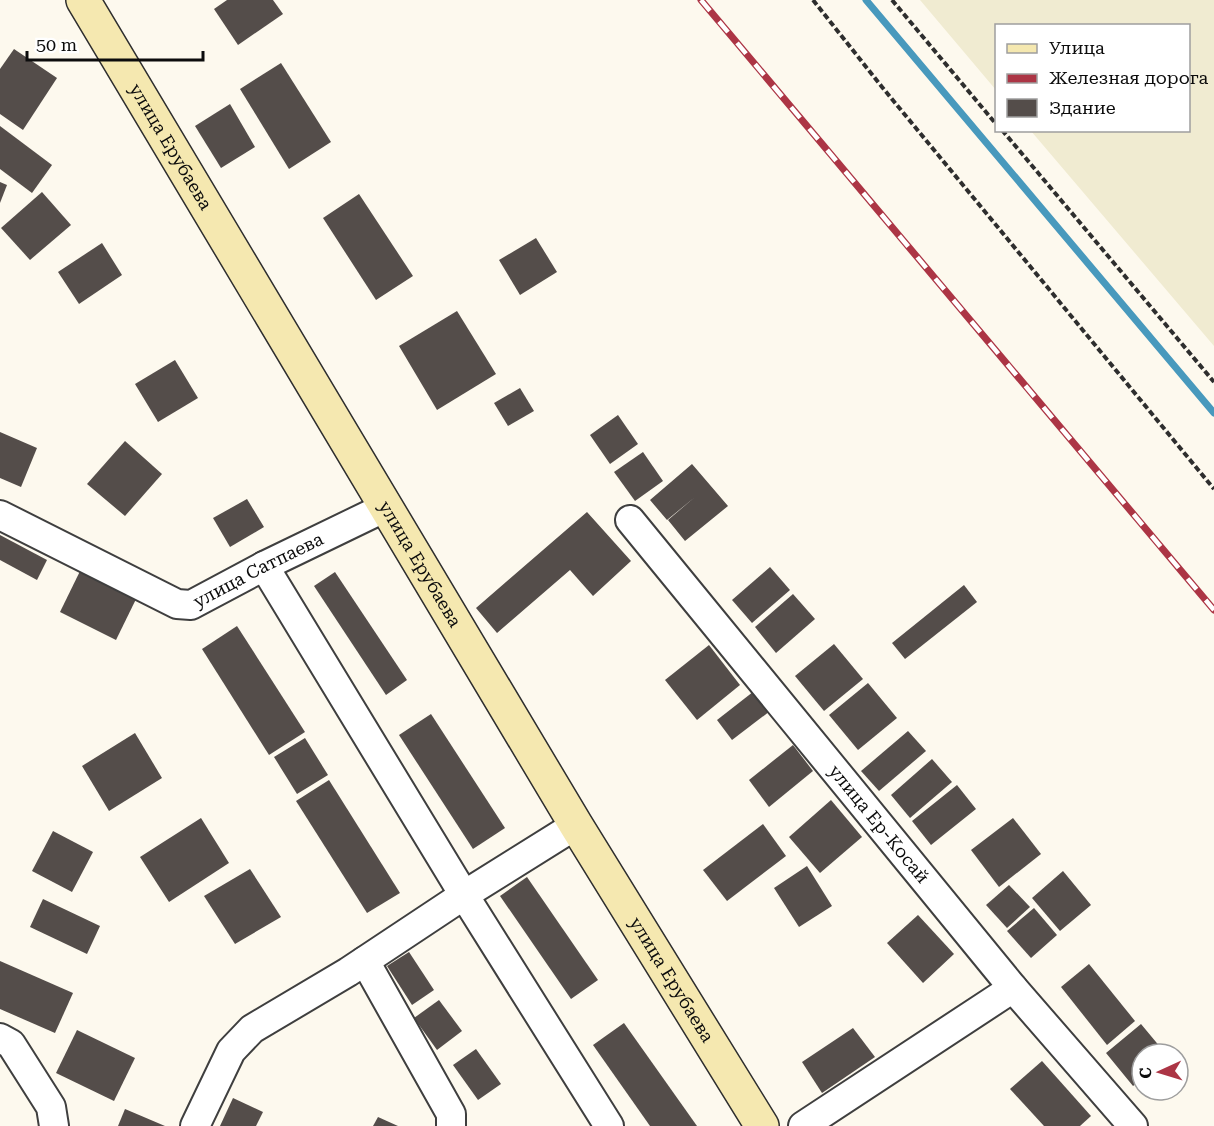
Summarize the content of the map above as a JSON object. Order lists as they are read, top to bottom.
{
  "streets": {
    "street": ["улица Ерубаева", "улица Сатпаева", "улица Ер-Косай"]
  },
  "crossings": [
    ["улица Ерубаева", "улица Сатпаева"]
  ],
  "legend": ["Улица", "Железная дорога", "Здание"],
  "scale_bar": "50 m",
  "north": "left"
}
